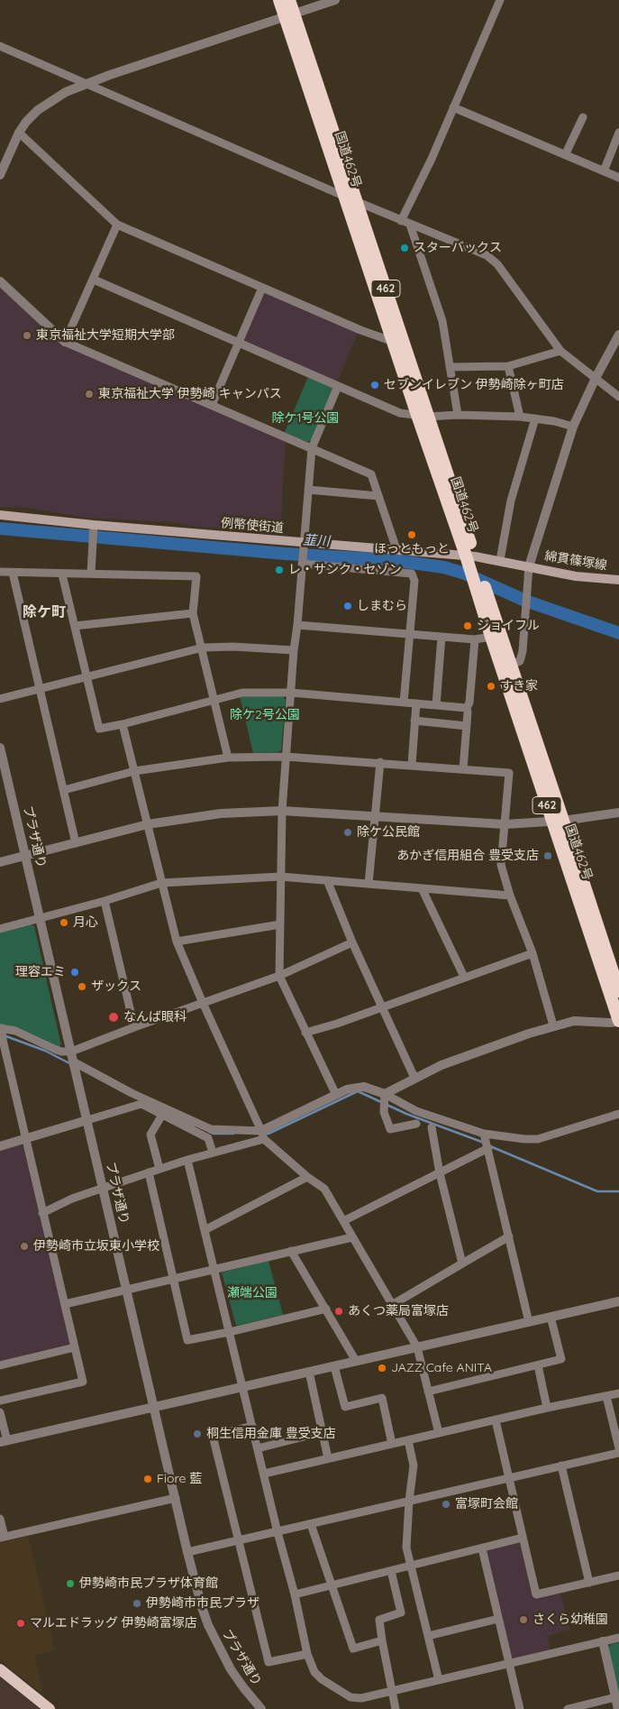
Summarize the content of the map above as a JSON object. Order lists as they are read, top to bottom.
{
  "streets": {
    "highway": ["国道462号", "462"],
    "main road": ["例幣使街道", "綿貫篠塚線"],
    "street": ["プラザ通り"]
  },
  "crossings": [
    ["国道462号", "例幣使街道"],
    ["例幣使街道", "綿貫篠塚線"]
  ],
  "districts": ["除ケ町"],
  "water": ["韮川"],
  "parks": ["除ケ1号公園", "除ケ2号公園", "瀬端公園"],
  "places": [
    "スターバックス",
    "東京福祉大学短期大学部",
    "セブンイレブン 伊勢崎除ヶ町店",
    "東京福祉大学 伊勢崎 キャンパス",
    "ほっともっと",
    "レ・サンク・セゾン",
    "しまむら",
    "ジョイフル",
    "すき家",
    "除ケ公民館",
    "あかぎ信用組合 豊受支店",
    "月心",
    "理容エミ",
    "ザックス",
    "なんば眼科",
    "伊勢崎市立坂東小学校",
    "あくつ薬局富塚店",
    "JAZZ Cafe ANITA",
    "桐生信用金庫 豊受支店",
    "Fiore 藍",
    "富塚町会館",
    "伊勢崎市民プラザ体育館",
    "伊勢崎市市民プラザ",
    "さくら幼稚園",
    "マルエドラッグ 伊勢崎富塚店"
  ]
}
